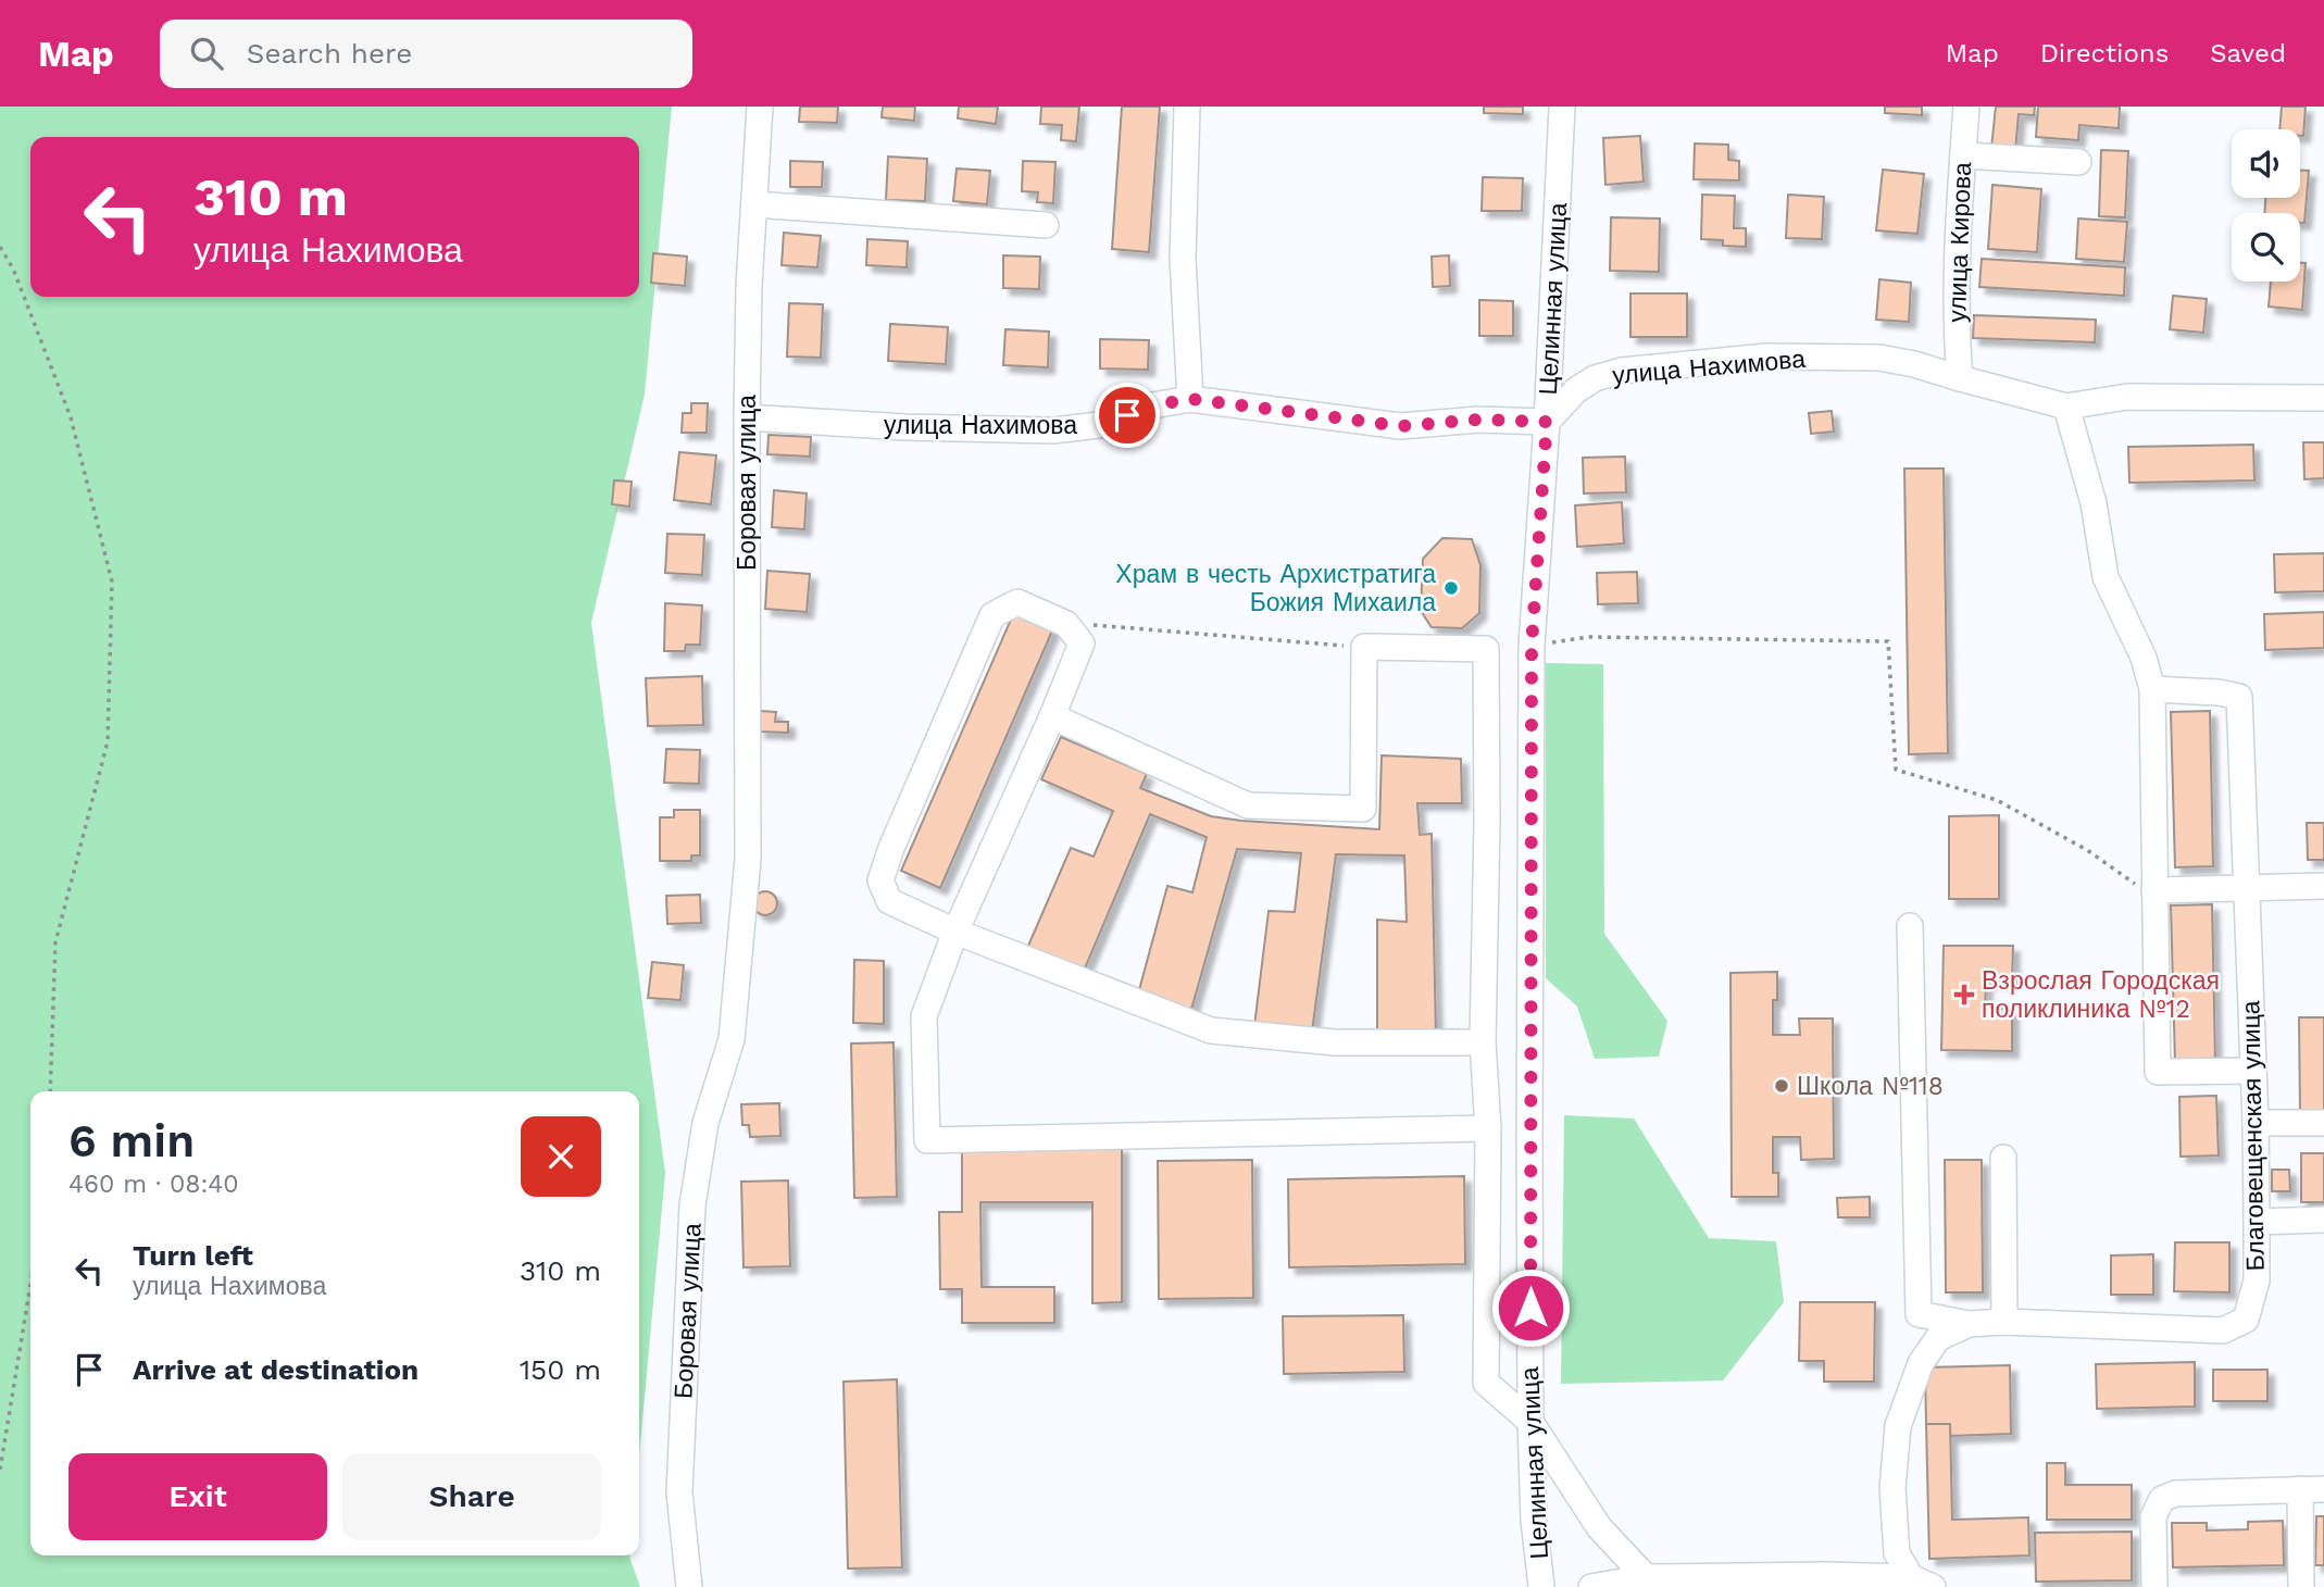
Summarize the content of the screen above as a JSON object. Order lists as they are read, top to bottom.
{
  "streets": {
    "street": [
      "улица Кирова",
      "Целинная улица",
      "улица Нахимова",
      "Боровая улица",
      "Благовещенская улица"
    ]
  },
  "crossings": [
    ["улица Кирова", "улица Нахимова"],
    ["Целинная улица", "улица Нахимова"],
    ["улица Нахимова", "Боровая улица"]
  ],
  "places": {
    "other": ["Храм в честь Архистратига Божия Михаила", "Школа №118"],
    "health": ["Взрослая Городская поликлиника №12"]
  },
  "page": {
    "header": "Map",
    "search": "Search here",
    "nav": ["Map", "Directions", "Saved"],
    "turn": ["310 m", "улица Нахимова"],
    "heading": ["6 min", "460 m · 08:40"],
    "list": [
      {
        "name": "Turn left",
        "note": "улица Нахимова",
        "value": "310 m"
      },
      {
        "name": "Arrive at destination",
        "value": "150 m"
      }
    ],
    "buttons": ["Exit", "Share"]
  }
}
